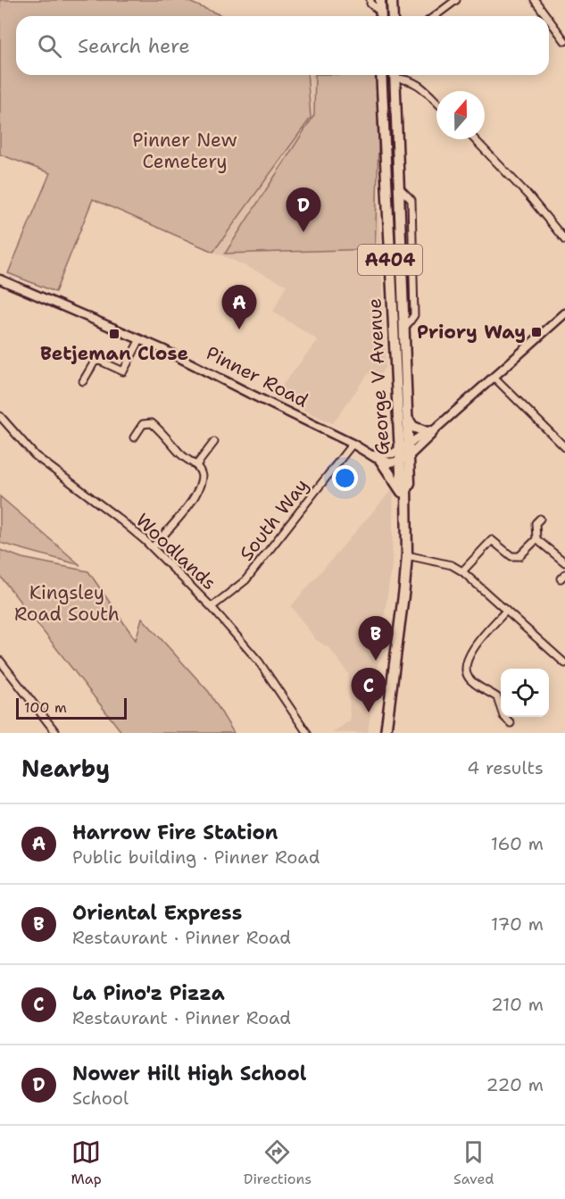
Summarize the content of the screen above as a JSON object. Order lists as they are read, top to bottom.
{
  "streets": {
    "main road": ["A404", "George V Avenue"],
    "street": ["Pinner Road", "South Way", "Woodlands"]
  },
  "crossings": [
    ["A404", "George V Avenue"],
    ["Pinner Road", "South Way"],
    ["South Way", "Woodlands"]
  ],
  "parks": ["Pinner New Cemetery", "Kingsley Road South"],
  "places": {
    "transit": ["Priory Way", "Betjeman Close"]
  },
  "scale_bar": "100 m",
  "north": "top",
  "page": {
    "search": "Search here",
    "pins": [
      "D",
      "A",
      "B",
      "C"
    ],
    "scale": "100 m",
    "heading": ["Nearby", "4 results"],
    "list": [
      {
        "mark": "A",
        "name": "Harrow Fire Station",
        "note": "Public building · Pinner Road",
        "value": "160 m"
      },
      {
        "mark": "B",
        "name": "Oriental Express",
        "note": "Restaurant · Pinner Road",
        "value": "170 m"
      },
      {
        "mark": "C",
        "name": "La Pino'z Pizza",
        "note": "Restaurant · Pinner Road",
        "value": "210 m"
      },
      {
        "mark": "D",
        "name": "Nower Hill High School",
        "note": "School",
        "value": "220 m"
      }
    ],
    "nav": ["Map", "Directions", "Saved"]
  }
}
